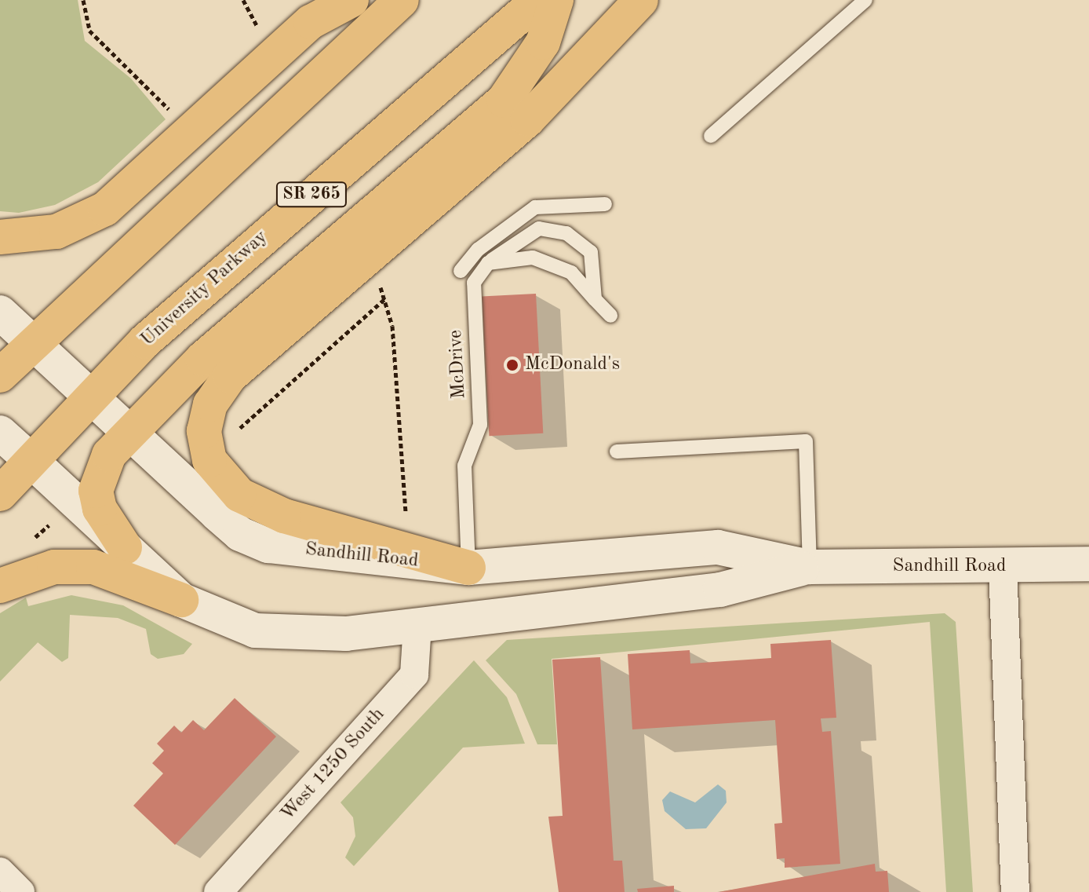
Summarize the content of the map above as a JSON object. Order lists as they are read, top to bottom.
{
  "streets": {
    "main road": ["SR 265", "University Parkway"],
    "street": ["Sandhill Road", "West 1250 South"],
    "lane": ["McDrive"]
  },
  "crossings": [
    ["University Parkway", "Sandhill Road"],
    ["McDrive", "Sandhill Road"],
    ["Sandhill Road", "West 1250 South"]
  ],
  "places": ["McDonald's"]
}
